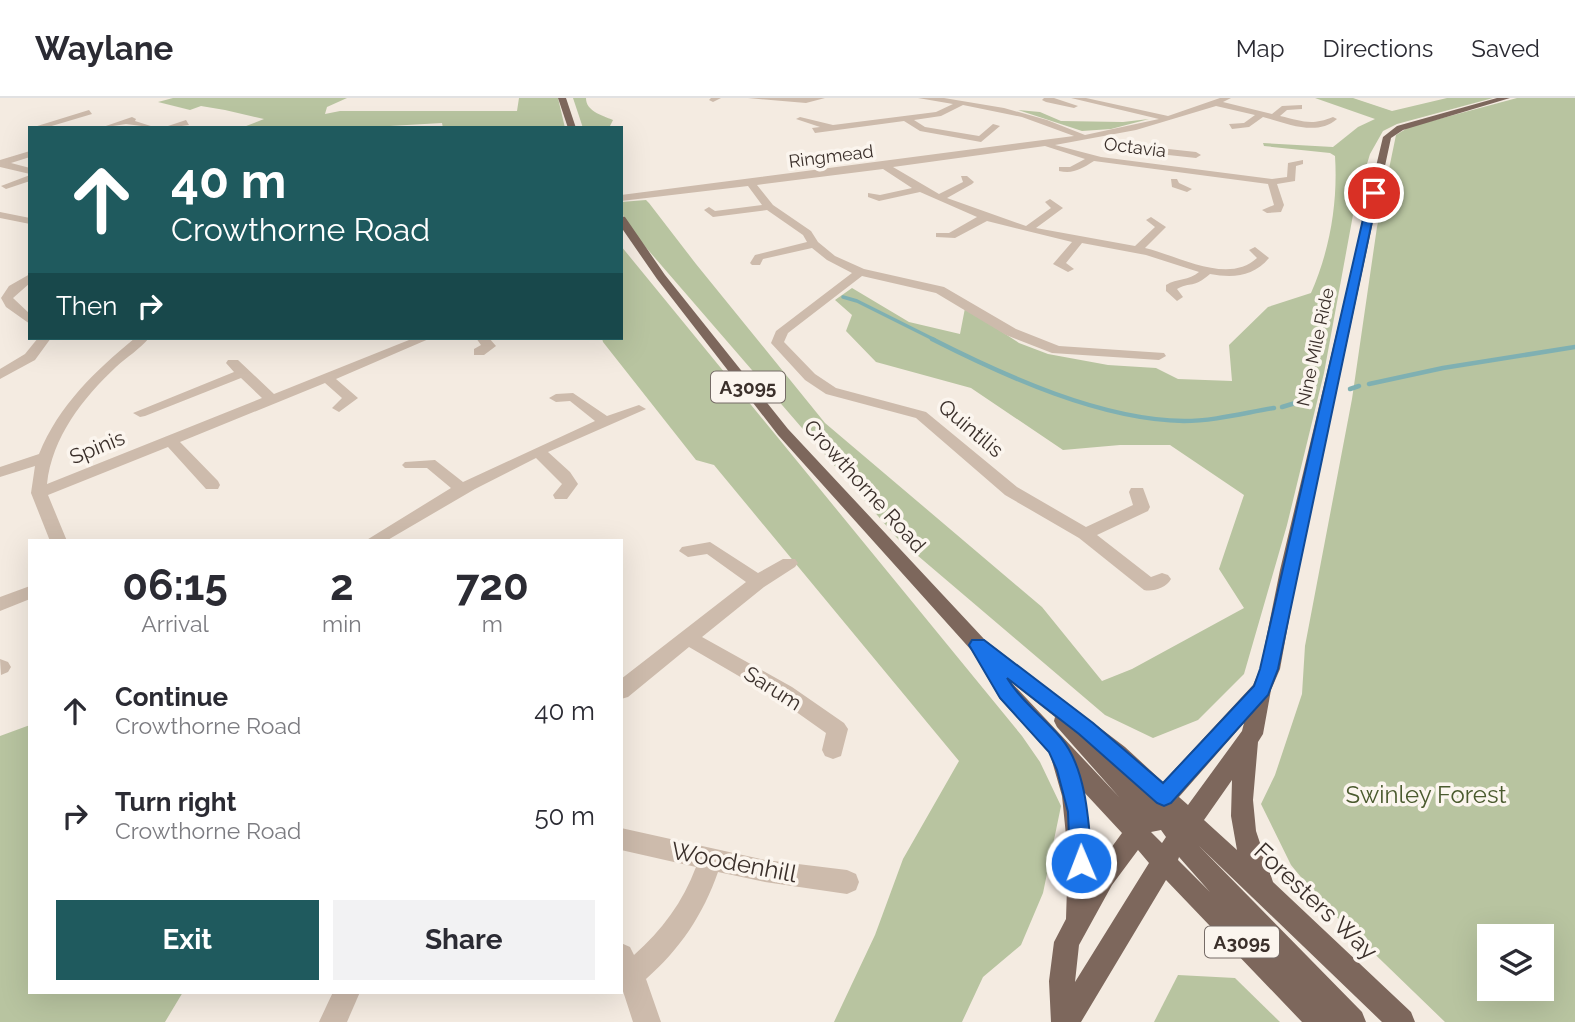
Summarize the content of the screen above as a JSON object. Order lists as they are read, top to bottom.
{
  "streets": {
    "main road": [
      "Nine Mile Ride",
      "A3095",
      "Crowthorne Road",
      "Foresters Way"
    ],
    "street": [
      "Octavia",
      "Ringmead",
      "Quintilis",
      "Spinis",
      "Sarum",
      "Woodenhill"
    ]
  },
  "crossings": [
    ["Octavia", "Ringmead"],
    ["Nine Mile Ride", "A3095"],
    ["Nine Mile Ride", "Crowthorne Road"],
    ["Nine Mile Ride", "Foresters Way"],
    ["A3095", "Crowthorne Road"]
  ],
  "parks": ["Swinley Forest"],
  "page": {
    "header": "Waylane",
    "nav": ["Map", "Directions", "Saved"],
    "turn": ["40 m", "Crowthorne Road"],
    "then": "Then",
    "eta": [
      "06:15",
      "Arrival",
      "2",
      "min",
      "720",
      "m"
    ],
    "list": [
      {
        "name": "Continue",
        "note": "Crowthorne Road",
        "value": "40 m"
      },
      {
        "name": "Turn right",
        "note": "Crowthorne Road",
        "value": "50 m"
      }
    ],
    "buttons": ["Exit", "Share"]
  }
}
